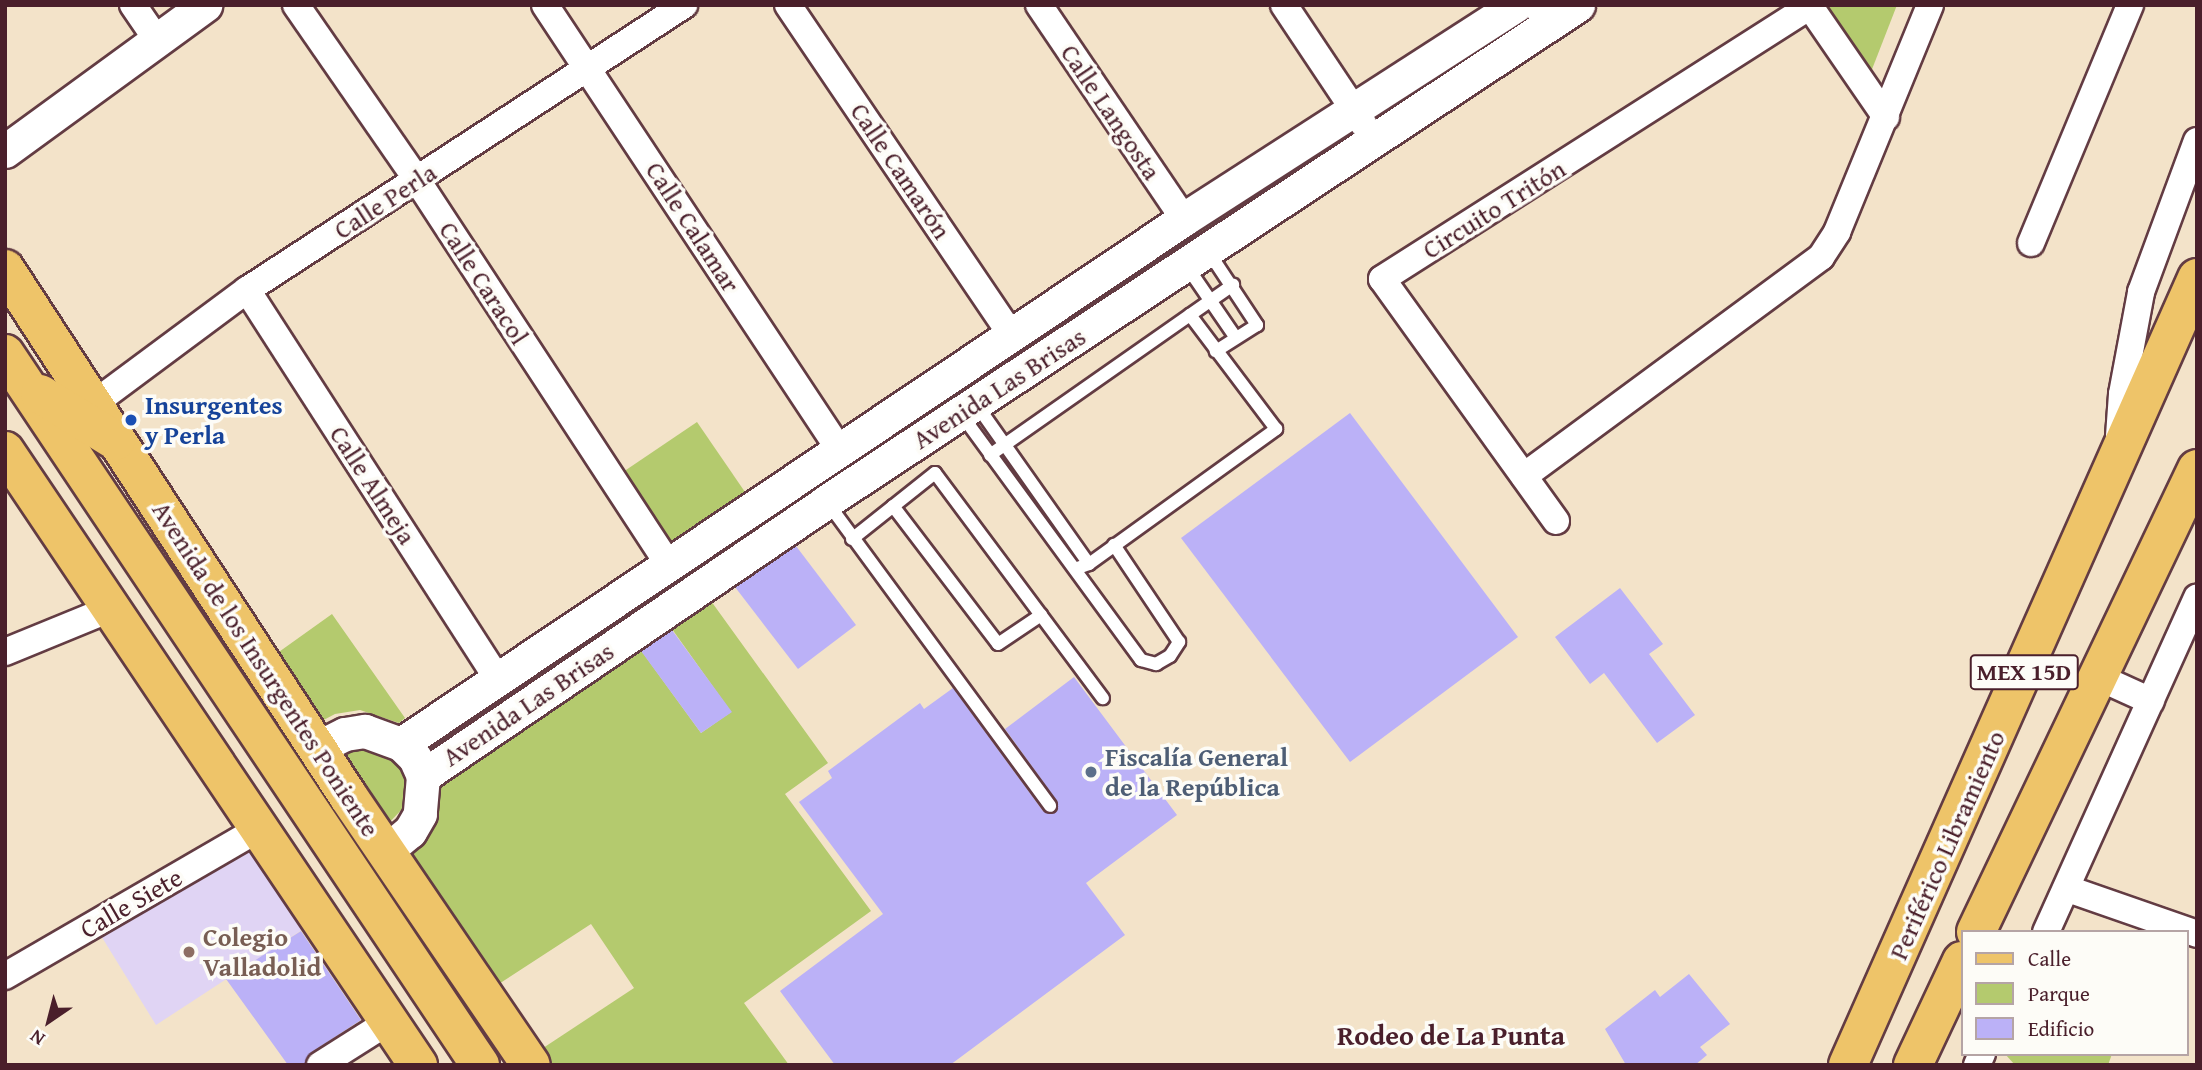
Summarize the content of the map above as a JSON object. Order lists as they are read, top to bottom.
{
  "streets": {
    "main road": ["Avenida de los Insurgentes Poniente", "MEX 15D", "Periférico Libramiento"],
    "street": [
      "Calle Langosta",
      "Calle Camarón",
      "Calle Perla",
      "Circuito Tritón",
      "Calle Calamar",
      "Calle Caracol",
      "Avenida Las Brisas",
      "Calle Almeja",
      "Calle Siete"
    ]
  },
  "crossings": [
    ["Calle Langosta", "Avenida Las Brisas"],
    ["Calle Camarón", "Avenida Las Brisas"],
    ["Calle Perla", "Calle Calamar"],
    ["Calle Perla", "Calle Caracol"],
    ["Calle Perla", "Calle Almeja"],
    ["Calle Perla", "Avenida de los Insurgentes Poniente"],
    ["Calle Calamar", "Avenida Las Brisas"],
    ["Calle Caracol", "Avenida Las Brisas"],
    ["Avenida Las Brisas", "Calle Almeja"],
    ["Avenida Las Brisas", "Avenida de los Insurgentes Poniente"]
  ],
  "districts": ["Rodeo de La Punta"],
  "places": ["Insurgentes y Perla", "Fiscalía General de la República", "Colegio Valladolid"],
  "legend": ["Calle", "Parque", "Edificio"],
  "north": "bottom left"
}
